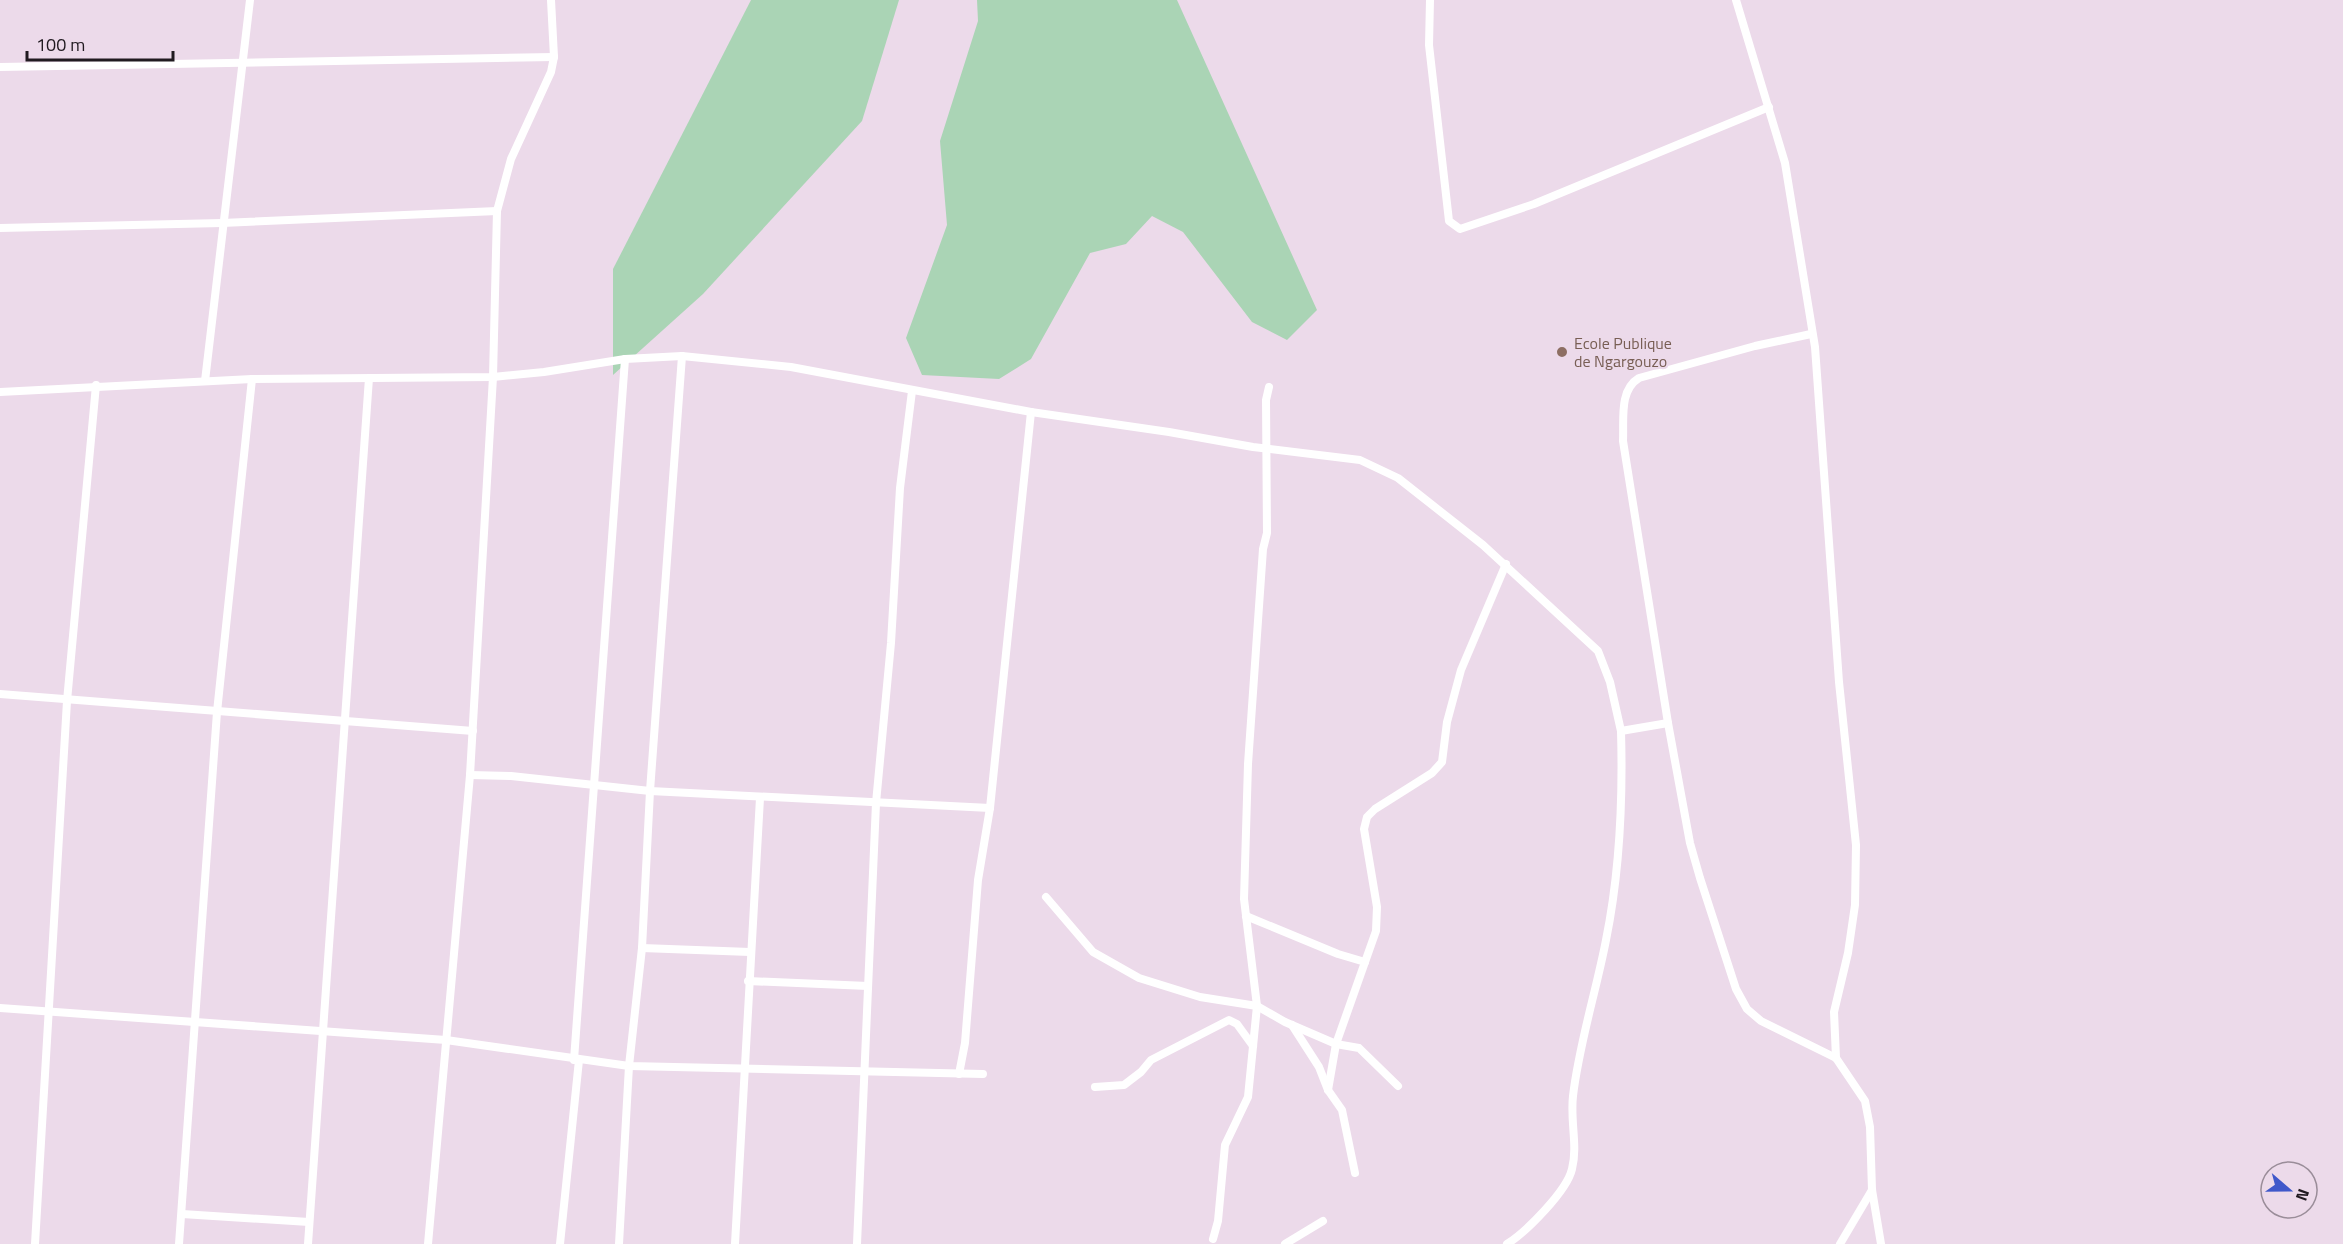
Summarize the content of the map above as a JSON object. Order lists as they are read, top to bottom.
{
  "places": ["Ecole Publique de Ngargouzo"],
  "scale_bar": "100 m",
  "north": "right"
}
